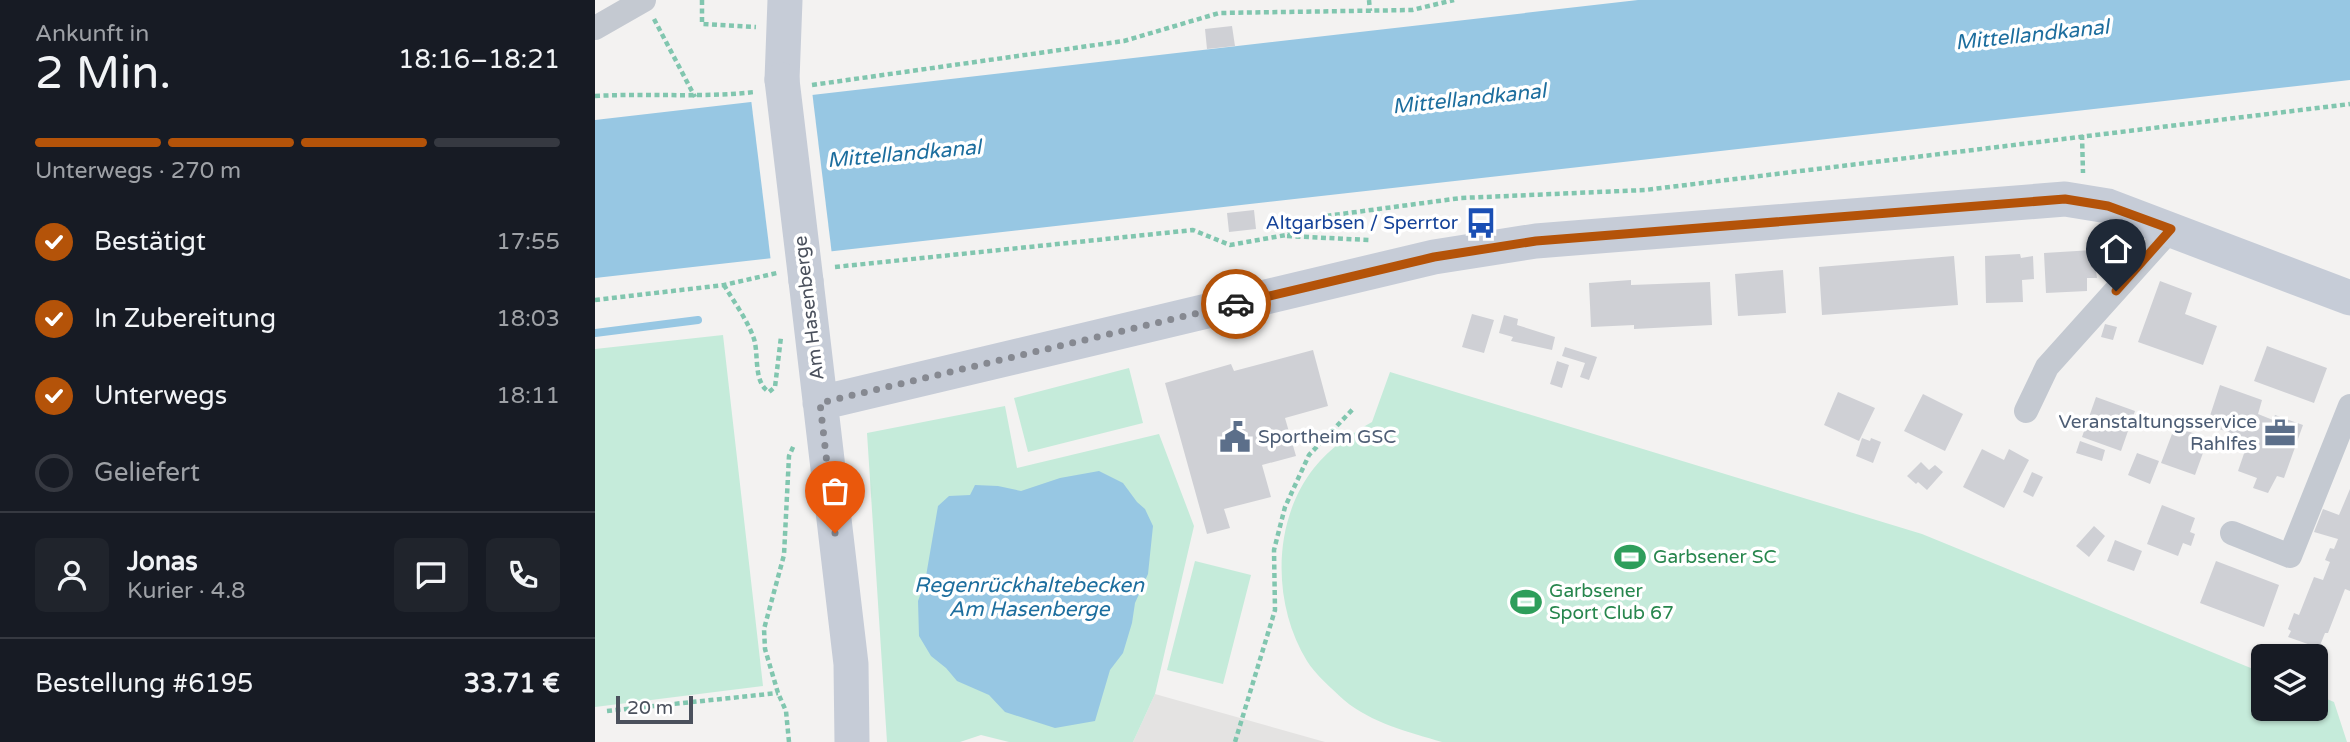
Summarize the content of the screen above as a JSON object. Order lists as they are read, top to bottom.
{
  "streets": {
    "street": ["Am Hasenberge"]
  },
  "water": ["Mittellandkanal", "Regenrückhaltebecken Am Hasenberge"],
  "places": {
    "bus stop": ["Altgarbsen / Sperrtor"],
    "office": ["Veranstaltungsservice Rahlfes"],
    "public building": ["Sportheim GSC"],
    "sports": ["Garbsener SC", "Garbsener Sport Club 67"]
  },
  "scale_bar": "20 m",
  "page": {
    "heading": ["2 Min.", "Ankunft in", "18:16–18:21"],
    "panel": [
      "Jonas",
      "Kurier · 4.8",
      "Bestellung #6195",
      "33.71 €"
    ],
    "bar": "Unterwegs · 270 m",
    "list": [
      ["Bestätigt", "17:55"],
      ["In Zubereitung", "18:03"],
      ["Unterwegs", "18:11"],
      "Geliefert"
    ],
    "scale": "20 m"
  }
}
